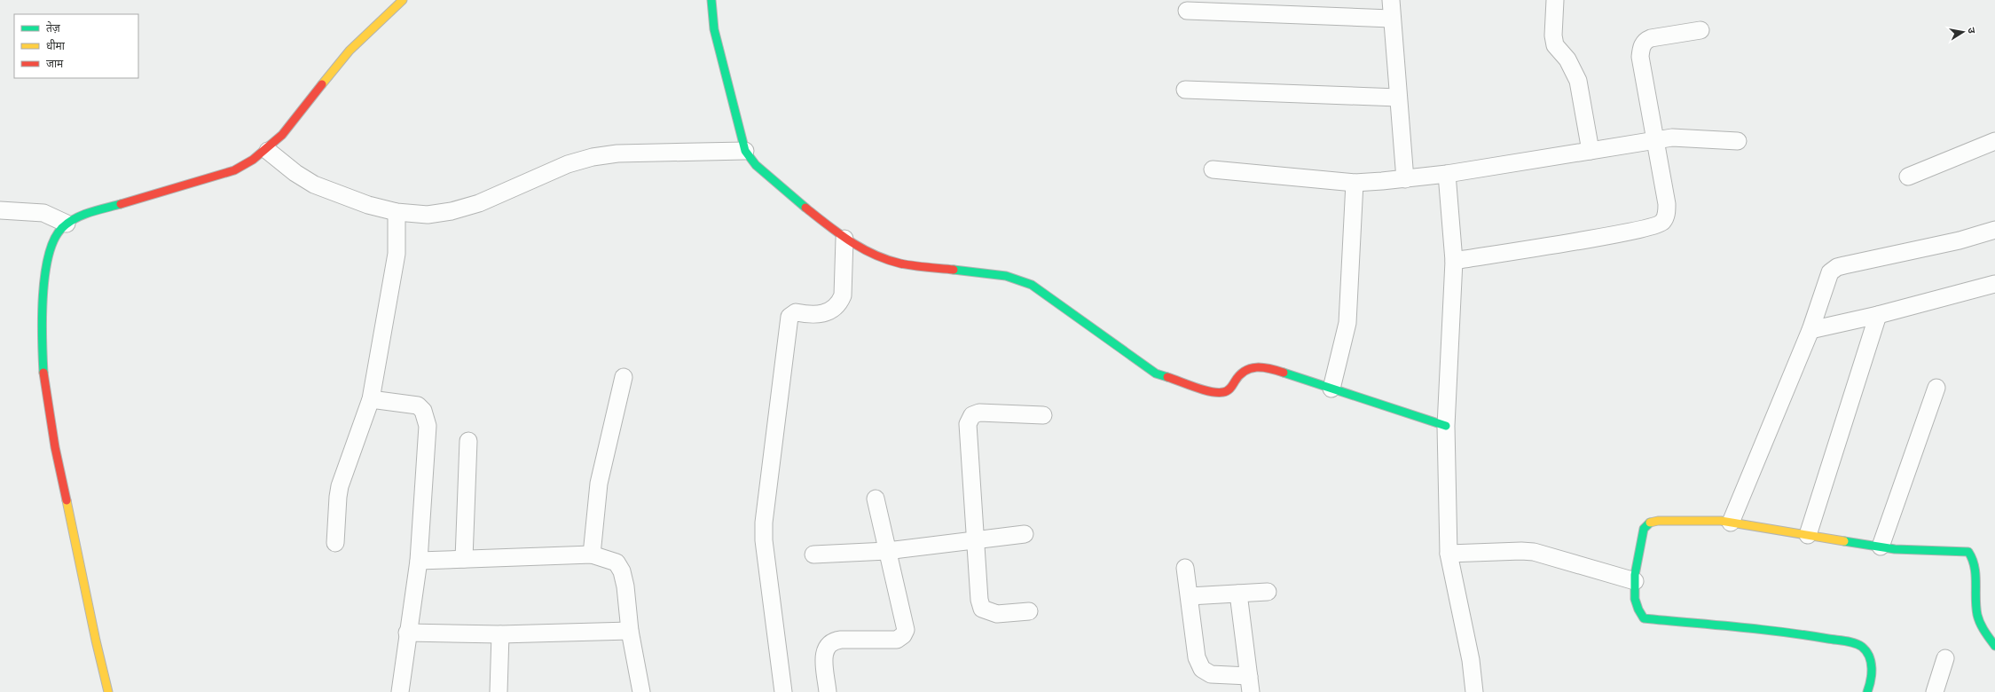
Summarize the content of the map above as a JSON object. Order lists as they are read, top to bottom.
{
  "legend": ["तेज़", "धीमा", "जाम"],
  "north": "right"
}
